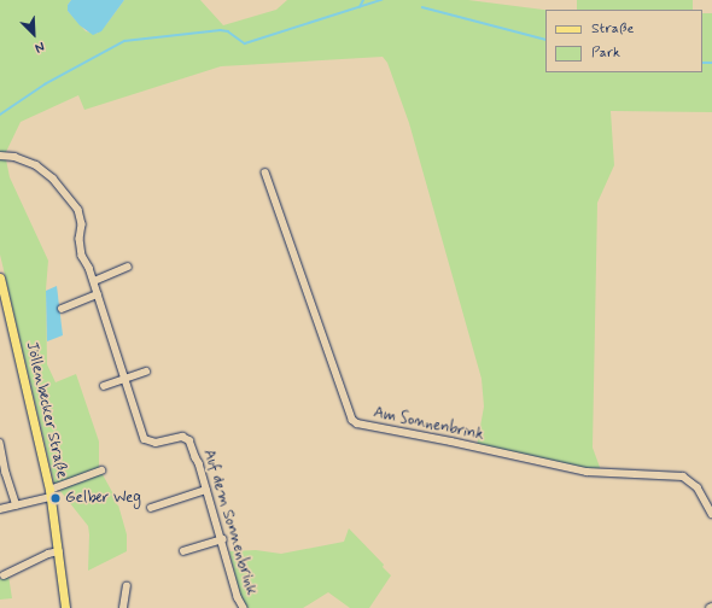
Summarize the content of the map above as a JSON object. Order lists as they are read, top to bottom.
{
  "streets": {
    "main road": ["Jöllenbecker Straße"],
    "street": ["Am Sonnenbrink", "Auf dem Sonnenbrink"]
  },
  "places": ["Gelber Weg"],
  "legend": ["Straße", "Park"],
  "north": "bottom right"
}
